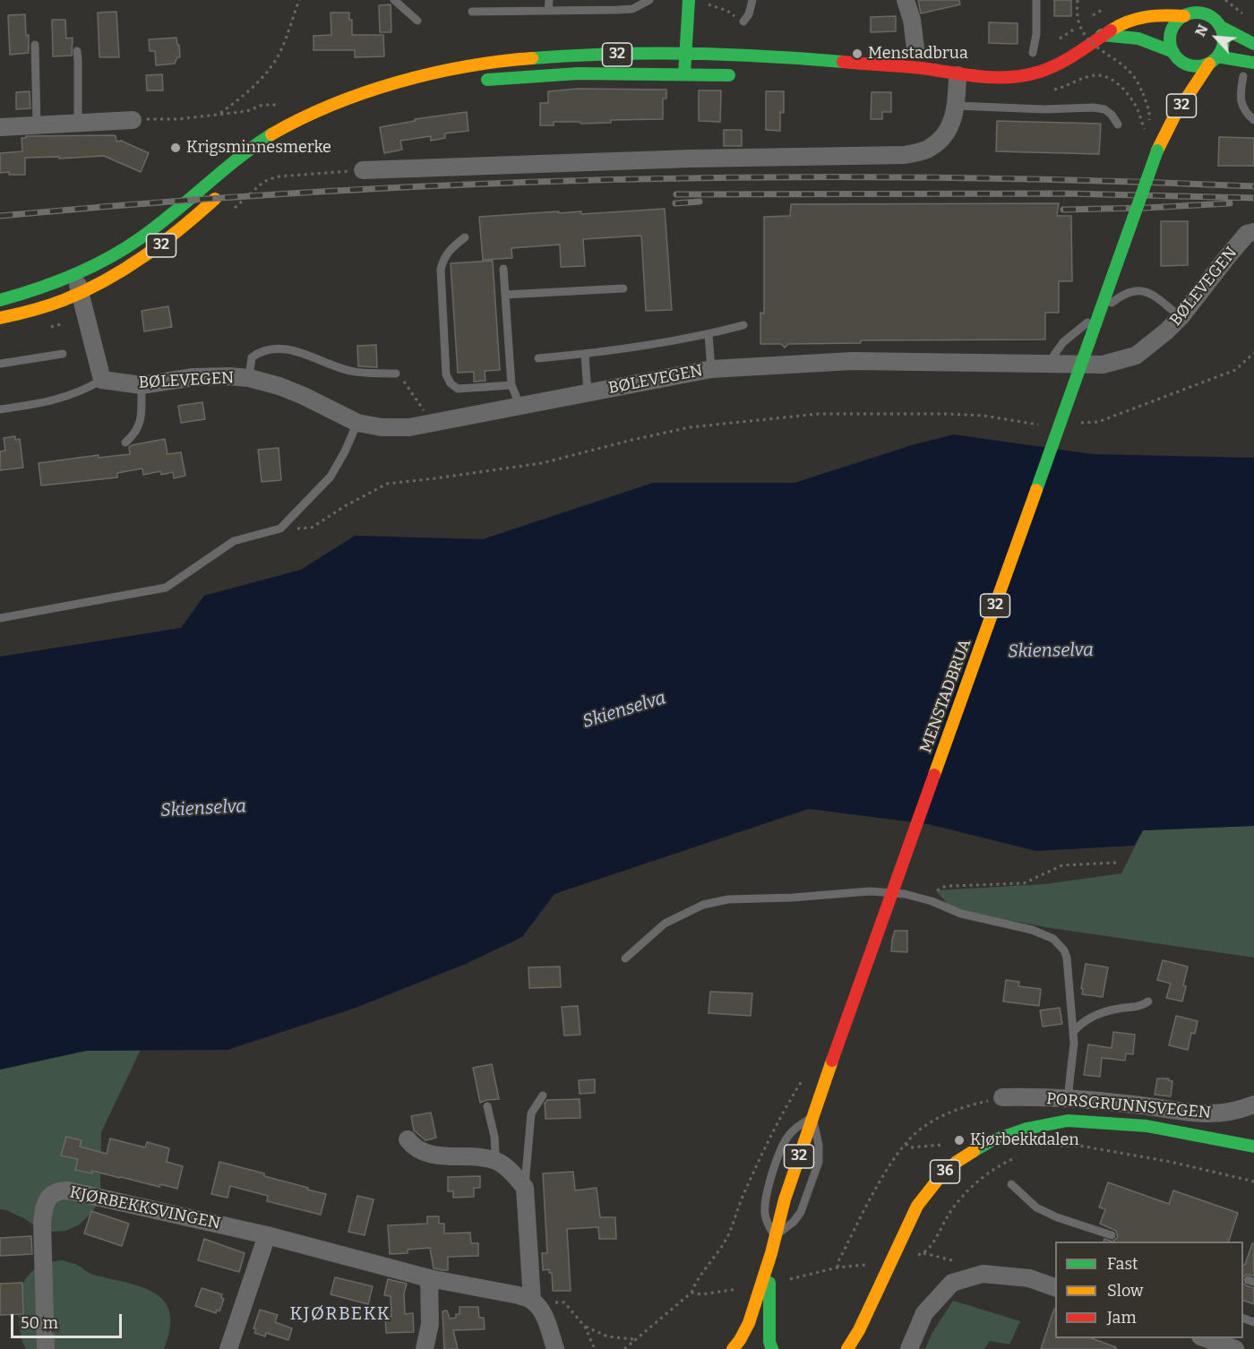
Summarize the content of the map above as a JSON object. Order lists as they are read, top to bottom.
{
  "streets": {
    "main road": [
      "32",
      "MENSTADBRUA",
      "PORSGRUNNSVEGEN",
      "36"
    ],
    "street": ["BØLEVEGEN", "KJØRBEKKSVINGEN"]
  },
  "crossings": [
    ["32", "MENSTADBRUA"]
  ],
  "districts": ["KJØRBEKK"],
  "water": ["Skienselva"],
  "places": ["Menstadbrua", "Krigsminnesmerke", "Kjørbekkdalen"],
  "legend": ["Fast", "Slow", "Jam"],
  "scale_bar": "50 m",
  "north": "top left"
}
